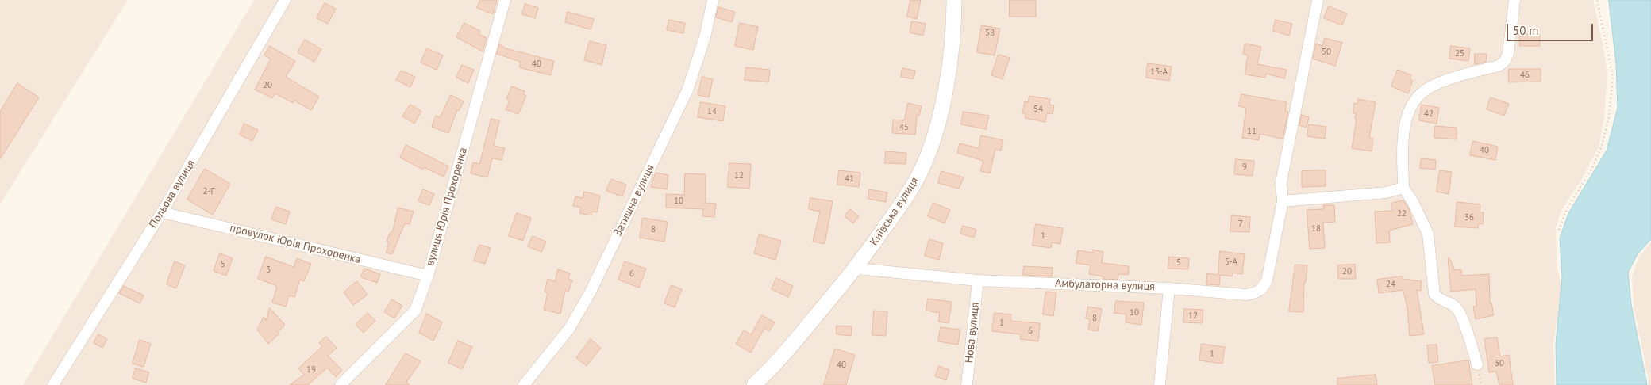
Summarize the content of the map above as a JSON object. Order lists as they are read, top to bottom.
{
  "streets": {
    "street": [
      "Польова вулиця",
      "Затишна вулиця",
      "вулиця Юрія Прохоренка",
      "Київська вулиця",
      "провулок Юрія Прохоренка",
      "Амбулаторна вулиця",
      "Нова вулиця"
    ]
  },
  "crossings": [
    ["Польова вулиця", "провулок Юрія Прохоренка"],
    ["вулиця Юрія Прохоренка", "провулок Юрія Прохоренка"],
    ["Київська вулиця", "Амбулаторна вулиця"],
    ["Амбулаторна вулиця", "Нова вулиця"]
  ],
  "house_numbers": [
    "58",
    "50",
    "25",
    "40",
    "13-А",
    "46",
    "20",
    "54",
    "14",
    "42",
    "45",
    "11",
    "40",
    "9",
    "12",
    "41",
    "2-Г",
    "10",
    "22",
    "36",
    "7",
    "18",
    "8",
    "1",
    "5-А",
    "5",
    "5",
    "3",
    "20",
    "6",
    "24",
    "10",
    "12",
    "8",
    "1",
    "6",
    "1",
    "30",
    "40",
    "19"
  ],
  "scale_bar": "50 m"
}
